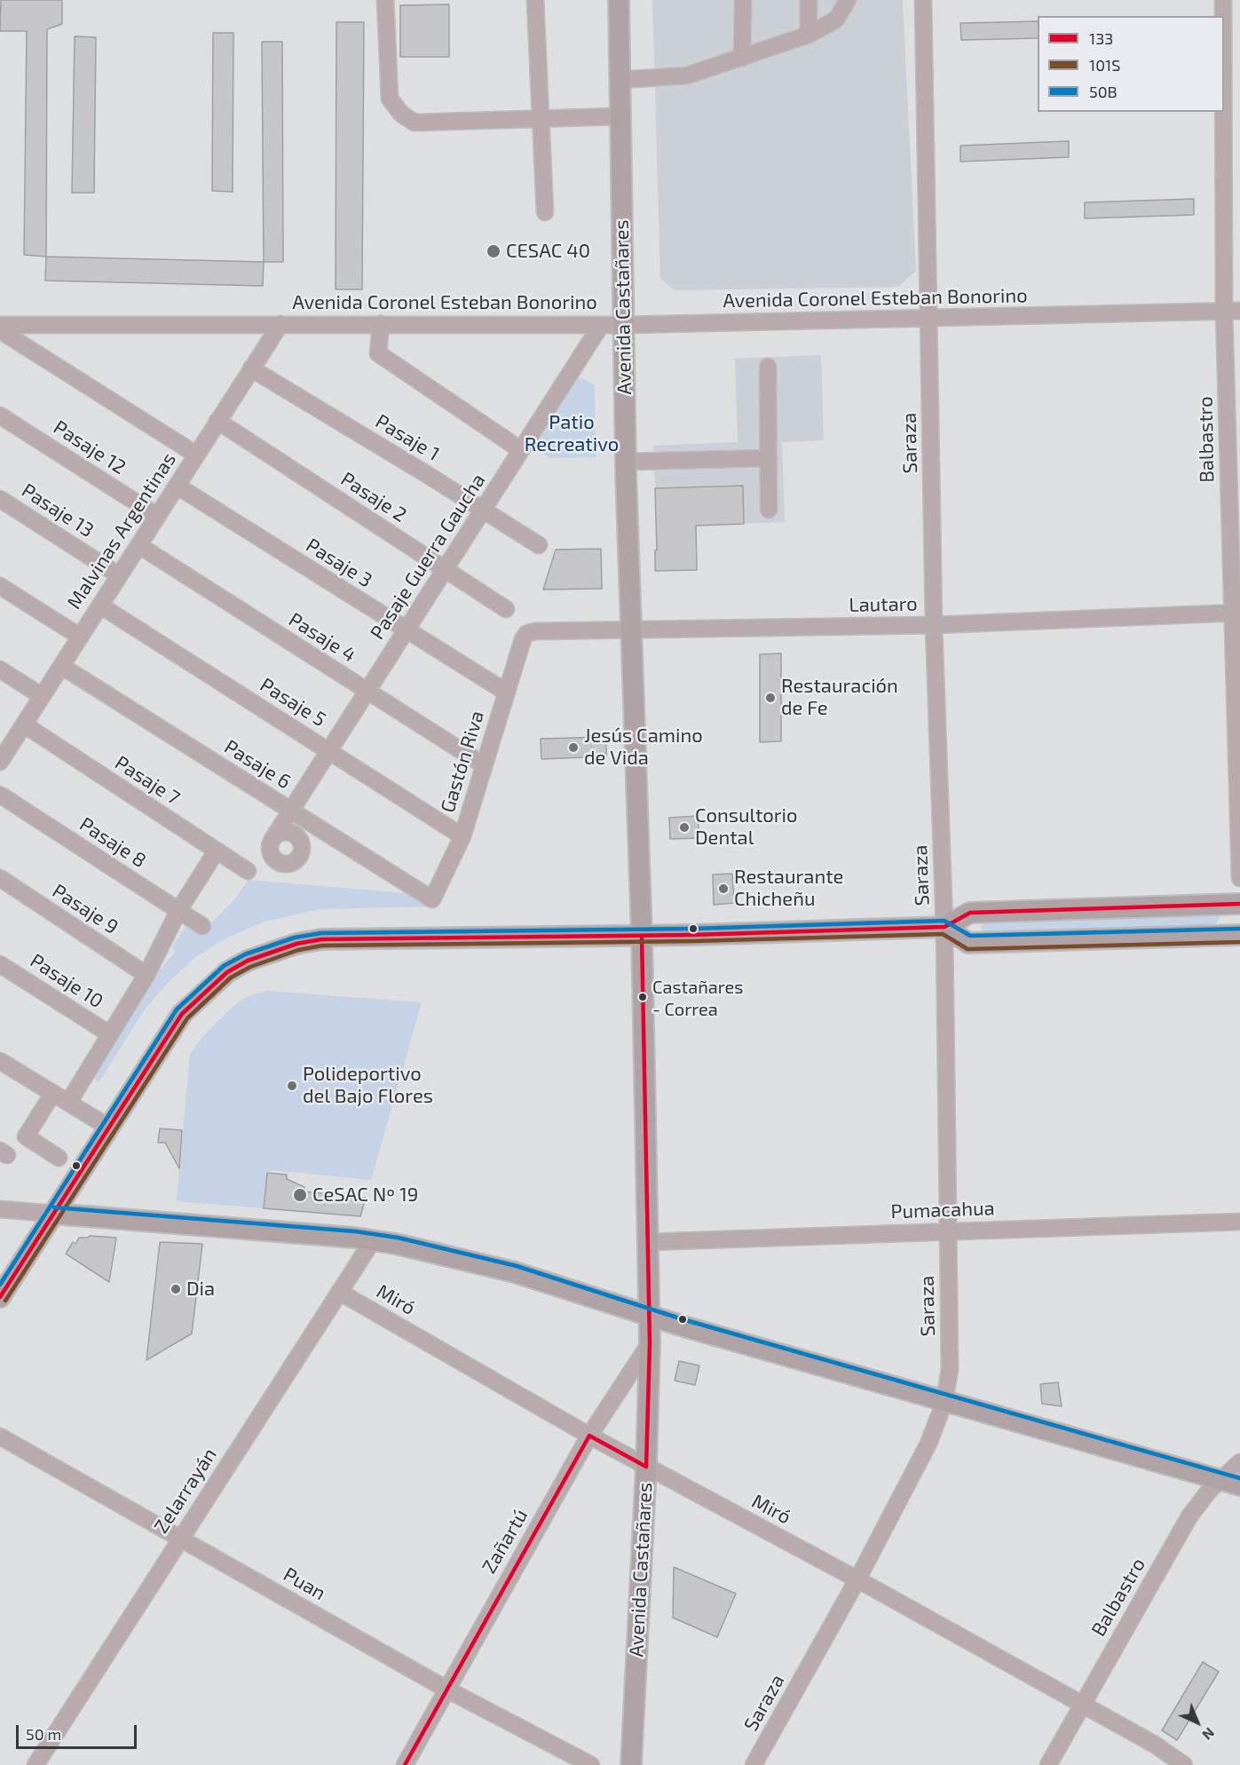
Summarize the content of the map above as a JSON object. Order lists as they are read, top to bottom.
{
  "streets": {
    "main road": ["Avenida Castañares"],
    "street": [
      "Avenida Coronel Esteban Bonorino",
      "Pasaje 1",
      "Balbastro",
      "Saraza",
      "Pasaje 12",
      "Pasaje 2",
      "Pasaje 13",
      "Malvinas Argentinas",
      "Pasaje Guerra Gaucha",
      "Pasaje 3",
      "Lautaro",
      "Pasaje 4",
      "Pasaje 5",
      "Gastón Riva",
      "Pasaje 6",
      "Pasaje 7",
      "Pasaje 8",
      "Pasaje 9",
      "Pasaje 10",
      "Pumacahua",
      "Miró",
      "Zelarrayán",
      "Zañartú",
      "Puan"
    ]
  },
  "crossings": [
    ["Avenida Coronel Esteban Bonorino", "Avenida Castañares"],
    ["Avenida Coronel Esteban Bonorino", "Balbastro"],
    ["Avenida Coronel Esteban Bonorino", "Saraza"],
    ["Avenida Coronel Esteban Bonorino", "Malvinas Argentinas"],
    ["Avenida Coronel Esteban Bonorino", "Pasaje Guerra Gaucha"],
    ["Avenida Castañares", "Lautaro"],
    ["Avenida Castañares", "Pumacahua"],
    ["Avenida Castañares", "Miró"],
    ["Avenida Castañares", "Zañartú"],
    ["Pasaje 1", "Malvinas Argentinas"],
    ["Pasaje 1", "Pasaje Guerra Gaucha"],
    ["Balbastro", "Lautaro"],
    ["Balbastro", "Miró"],
    ["Saraza", "Lautaro"],
    ["Saraza", "Pumacahua"],
    ["Saraza", "Miró"],
    ["Pasaje 12", "Malvinas Argentinas"],
    ["Pasaje 2", "Malvinas Argentinas"],
    ["Pasaje 2", "Pasaje Guerra Gaucha"],
    ["Pasaje 13", "Malvinas Argentinas"],
    ["Malvinas Argentinas", "Pasaje 3"],
    ["Malvinas Argentinas", "Pasaje 4"],
    ["Malvinas Argentinas", "Pasaje 5"],
    ["Malvinas Argentinas", "Pasaje 6"],
    ["Malvinas Argentinas", "Pasaje 7"],
    ["Pasaje Guerra Gaucha", "Pasaje 3"],
    ["Pasaje Guerra Gaucha", "Pasaje 4"],
    ["Pasaje Guerra Gaucha", "Pasaje 5"],
    ["Pasaje Guerra Gaucha", "Pasaje 6"],
    ["Pasaje 3", "Gastón Riva"],
    ["Lautaro", "Gastón Riva"],
    ["Pasaje 4", "Gastón Riva"],
    ["Pasaje 5", "Gastón Riva"],
    ["Gastón Riva", "Pasaje 6"],
    ["Miró", "Zelarrayán"],
    ["Miró", "Zañartú"],
    ["Zelarrayán", "Puan"],
    ["Zañartú", "Puan"]
  ],
  "parks": ["Patio Recreativo"],
  "places": [
    "CESAC 40",
    "Restauración de Fe",
    "Jesús Camino de Vida",
    "Consultorio Dental",
    "Restaurante Chicheñu",
    "Castañares - Correa",
    "Polideportivo del Bajo Flores",
    "CeSAC Nº 19",
    "Dia"
  ],
  "lines": ["transit line 133", "transit line 50B", "transit line 101S"],
  "legend": ["133", "101S", "50B"],
  "scale_bar": "50 m",
  "north": "bottom right"
}
